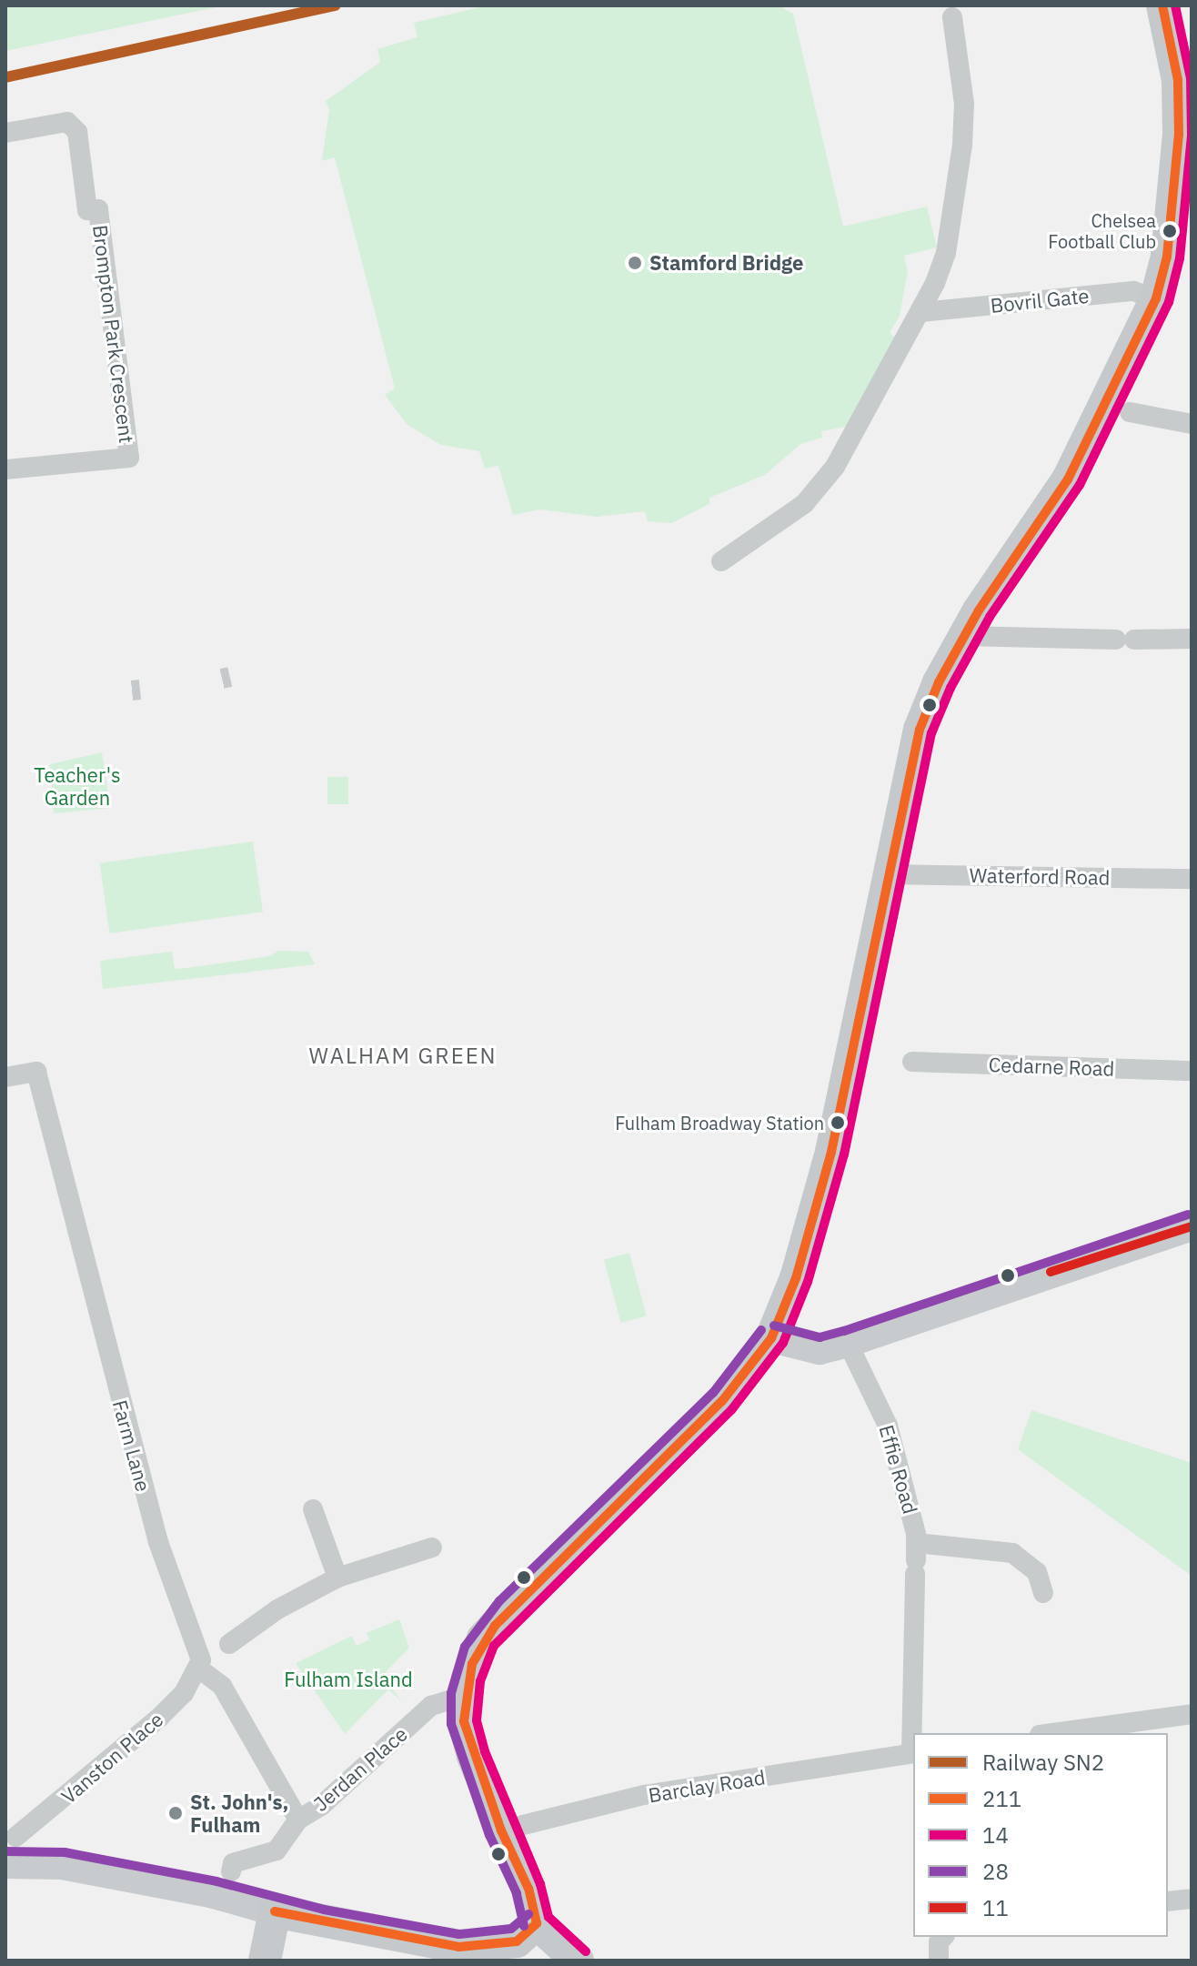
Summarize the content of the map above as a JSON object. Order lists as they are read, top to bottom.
{
  "streets": {
    "street": [
      "Bovril Gate",
      "Brompton Park Crescent",
      "Waterford Road",
      "Cedarne Road",
      "Farm Lane",
      "Effie Road",
      "Vanston Place",
      "Jerdan Place",
      "Barclay Road"
    ]
  },
  "crossings": [
    ["Farm Lane", "Vanston Place"]
  ],
  "districts": ["WALHAM GREEN"],
  "parks": ["Teacher's Garden", "Fulham Island"],
  "places": [
    "Chelsea Football Club",
    "Stamford Bridge",
    "Fulham Broadway Station",
    "St. John's, Fulham"
  ],
  "lines": [
    "rail line SN2",
    "transit line 211",
    "transit line 14",
    "transit line 28",
    "transit line 11"
  ],
  "legend": [
    "Railway SN2",
    "211",
    "14",
    "28",
    "11"
  ]
}
